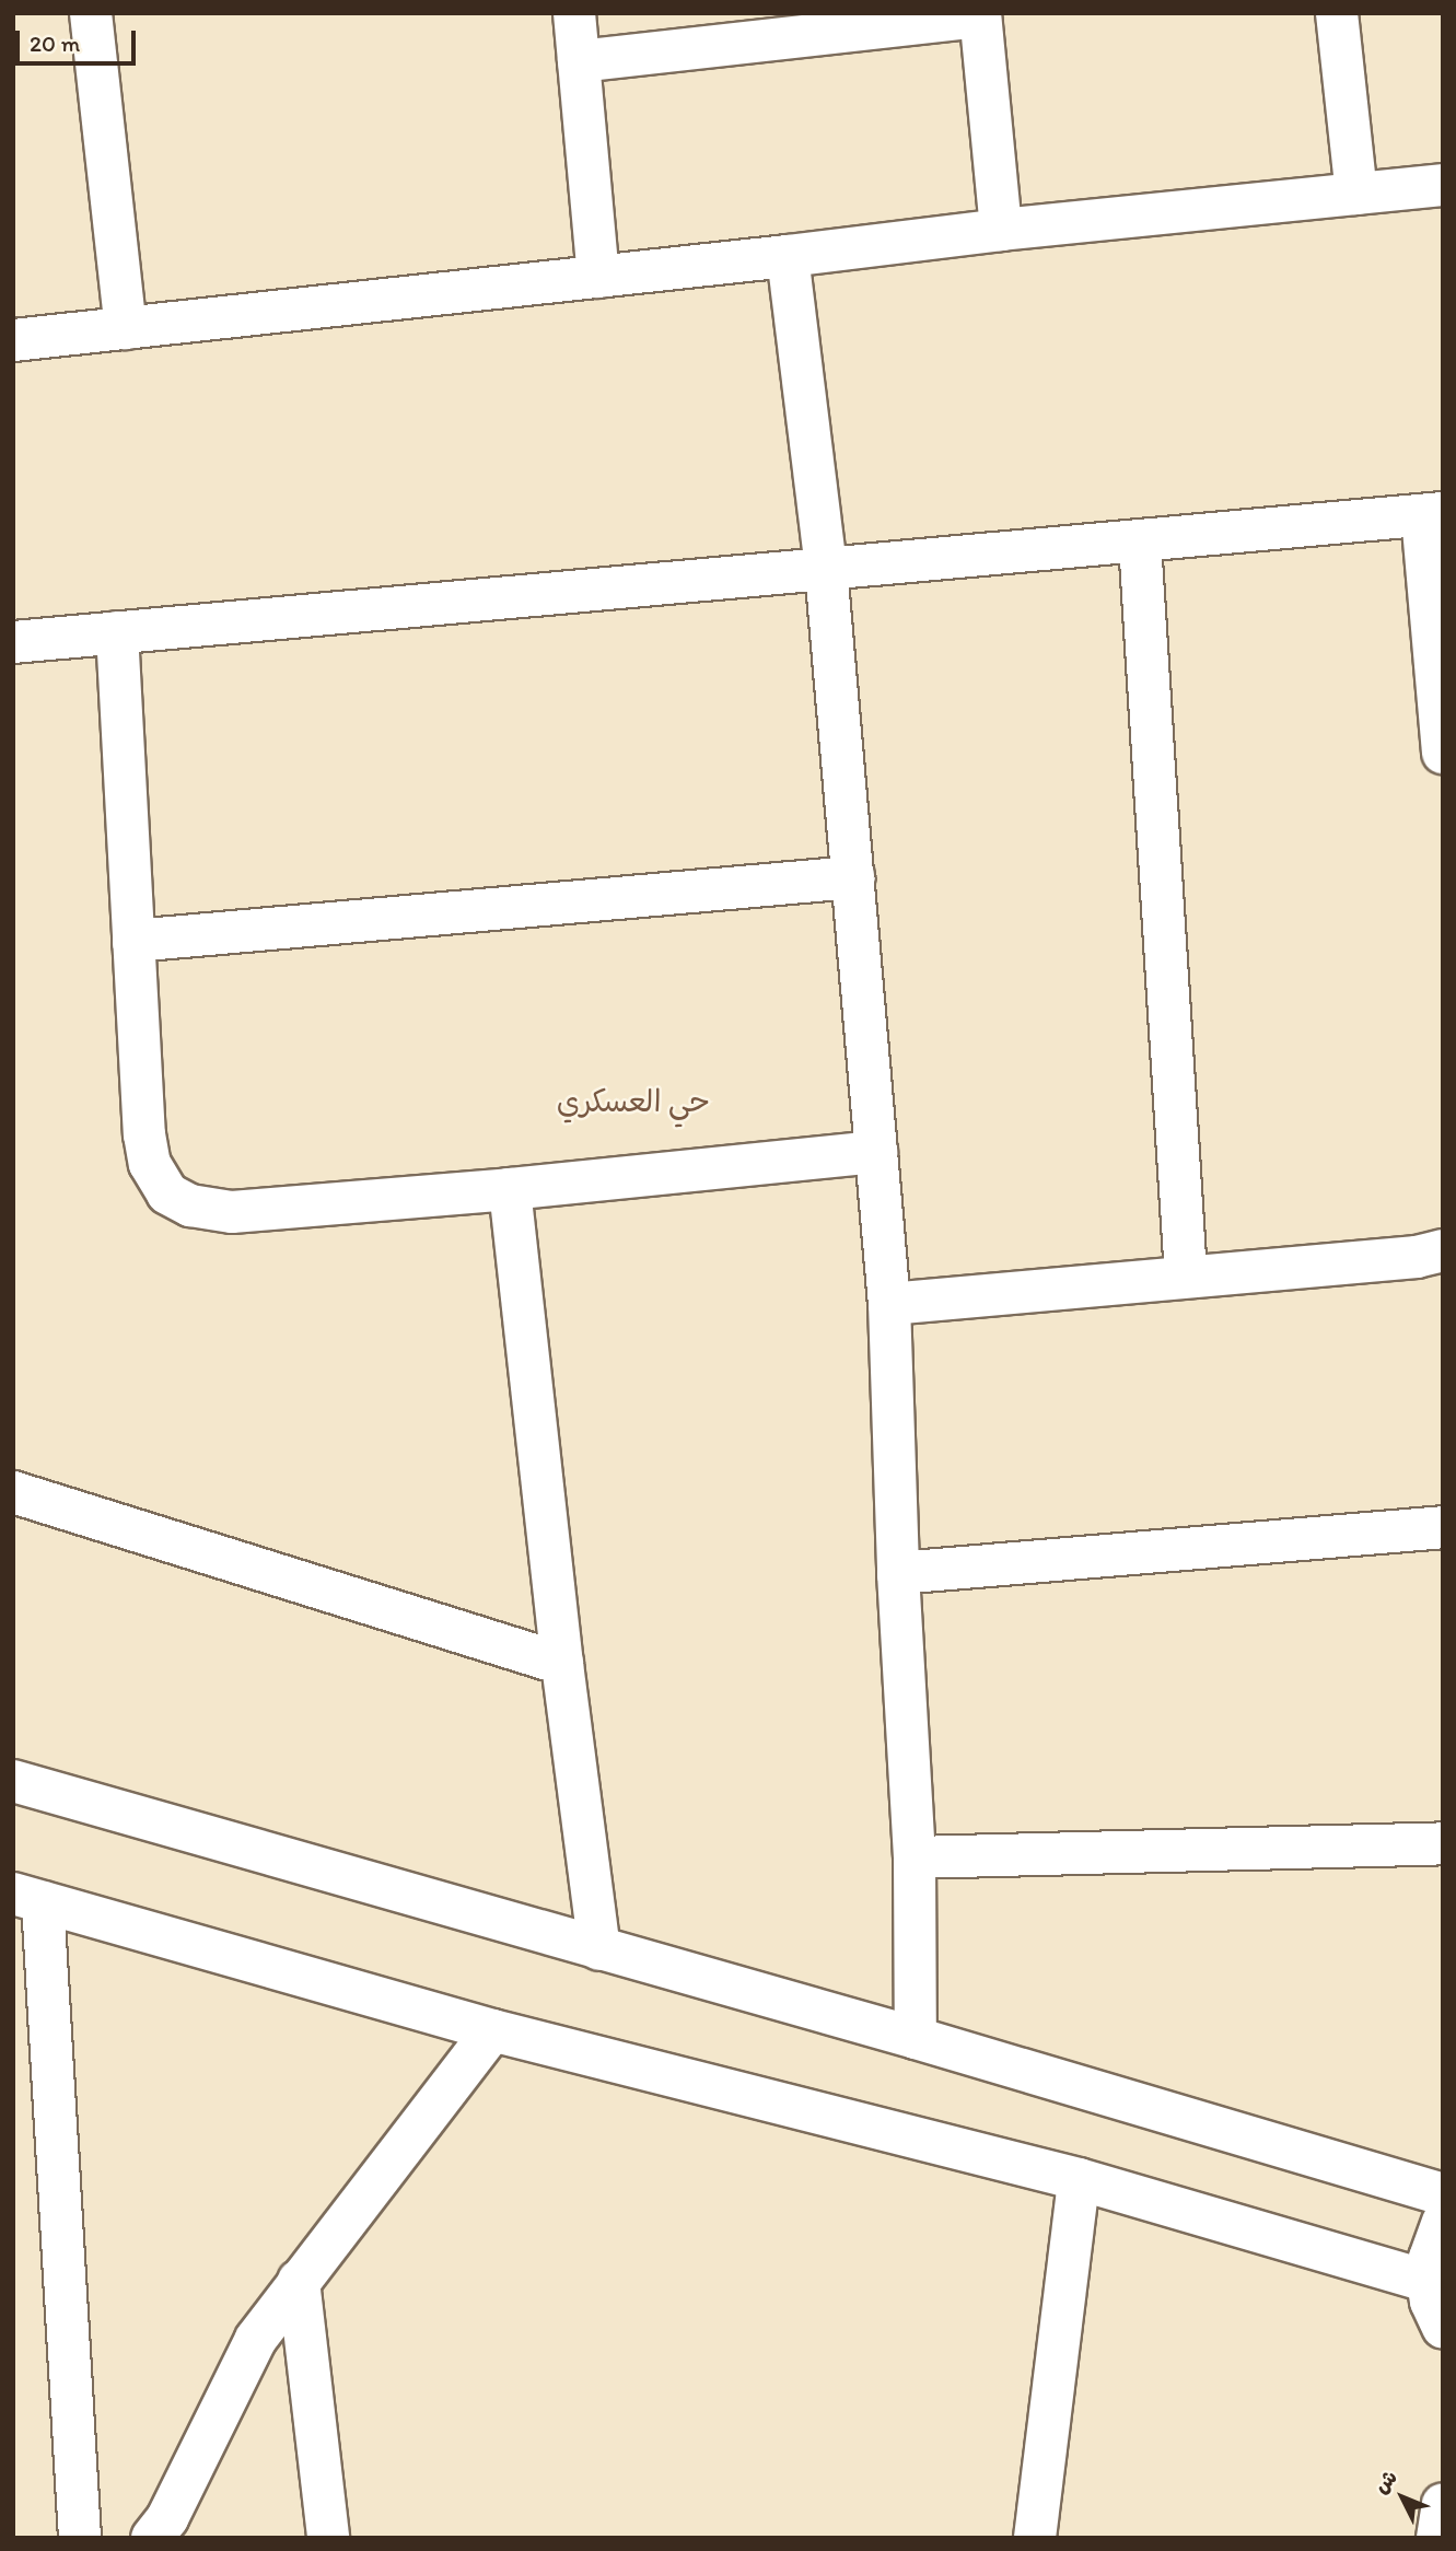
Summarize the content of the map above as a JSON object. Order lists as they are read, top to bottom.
{
  "districts": ["حي العسكري"],
  "scale_bar": "20 m",
  "north": "top left"
}
